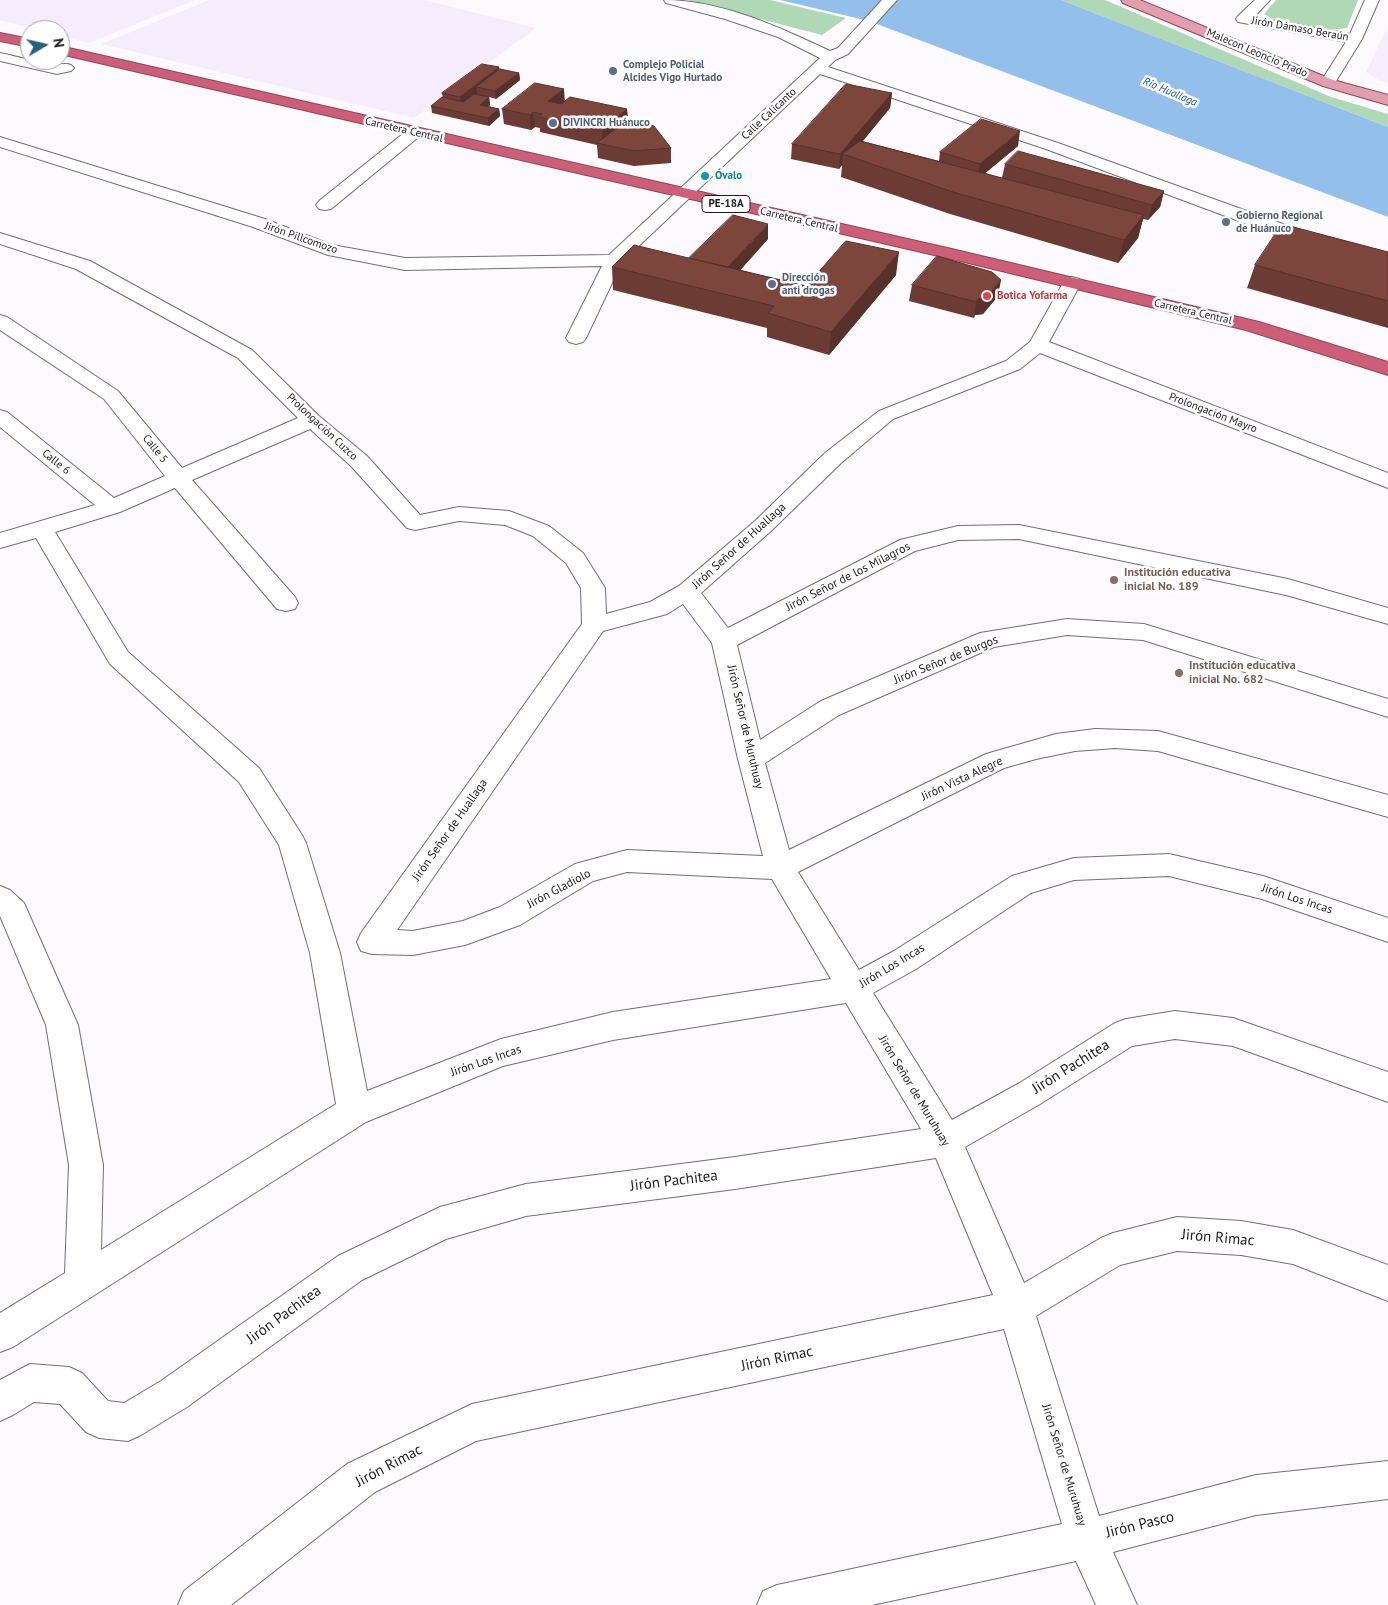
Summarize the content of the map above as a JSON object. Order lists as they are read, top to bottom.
{
  "streets": {
    "highway": ["Carretera Central", "PE-18A"],
    "main road": ["Malecon Leoncio Prado"],
    "street": [
      "Jirón Dámaso Beraún",
      "Calle Calicanto",
      "Jirón Pillcomozo",
      "Prolongación Mayro",
      "Prolongación Cuzco",
      "Calle 5",
      "Calle 6",
      "Jirón Señor de Huallaga",
      "Jirón Señor de los Milagros",
      "Jirón Señor de Burgos",
      "Jirón Señor de Muruhuay",
      "Jirón Vista Alegre",
      "Jirón Gladiolo",
      "Jirón Los Incas",
      "Jirón Pachitea",
      "Jirón Rimac",
      "Jirón Pasco"
    ]
  },
  "crossings": [
    ["Jirón Dámaso Beraún", "Malecon Leoncio Prado"],
    ["Calle Calicanto", "Carretera Central"],
    ["Calle Calicanto", "Jirón Pillcomozo"],
    ["Carretera Central", "Jirón Señor de Huallaga"],
    ["Prolongación Mayro", "Jirón Señor de Huallaga"],
    ["Prolongación Cuzco", "Jirón Señor de Huallaga"],
    ["Jirón Señor de Huallaga", "Jirón Señor de Muruhuay"],
    ["Jirón Señor de Huallaga", "Jirón Gladiolo"],
    ["Jirón Señor de los Milagros", "Jirón Señor de Muruhuay"],
    ["Jirón Señor de Burgos", "Jirón Señor de Muruhuay"],
    ["Jirón Señor de Muruhuay", "Jirón Vista Alegre"],
    ["Jirón Señor de Muruhuay", "Jirón Gladiolo"],
    ["Jirón Señor de Muruhuay", "Jirón Los Incas"],
    ["Jirón Señor de Muruhuay", "Jirón Pachitea"],
    ["Jirón Señor de Muruhuay", "Jirón Rimac"],
    ["Jirón Señor de Muruhuay", "Jirón Pasco"],
    ["Jirón Vista Alegre", "Jirón Gladiolo"]
  ],
  "water": ["Río Huallaga"],
  "places": [
    "Complejo Policial Alcides Vigo Hurtado",
    "DIVINCRI Huánuco",
    "Óvalo",
    "Gobierno Regional de Huánuco",
    "Dirección anti drogas",
    "Botica Yofarma",
    "Institución educativa inicial No. 189",
    "Institución educativa inicial No. 682"
  ],
  "north": "right"
}
